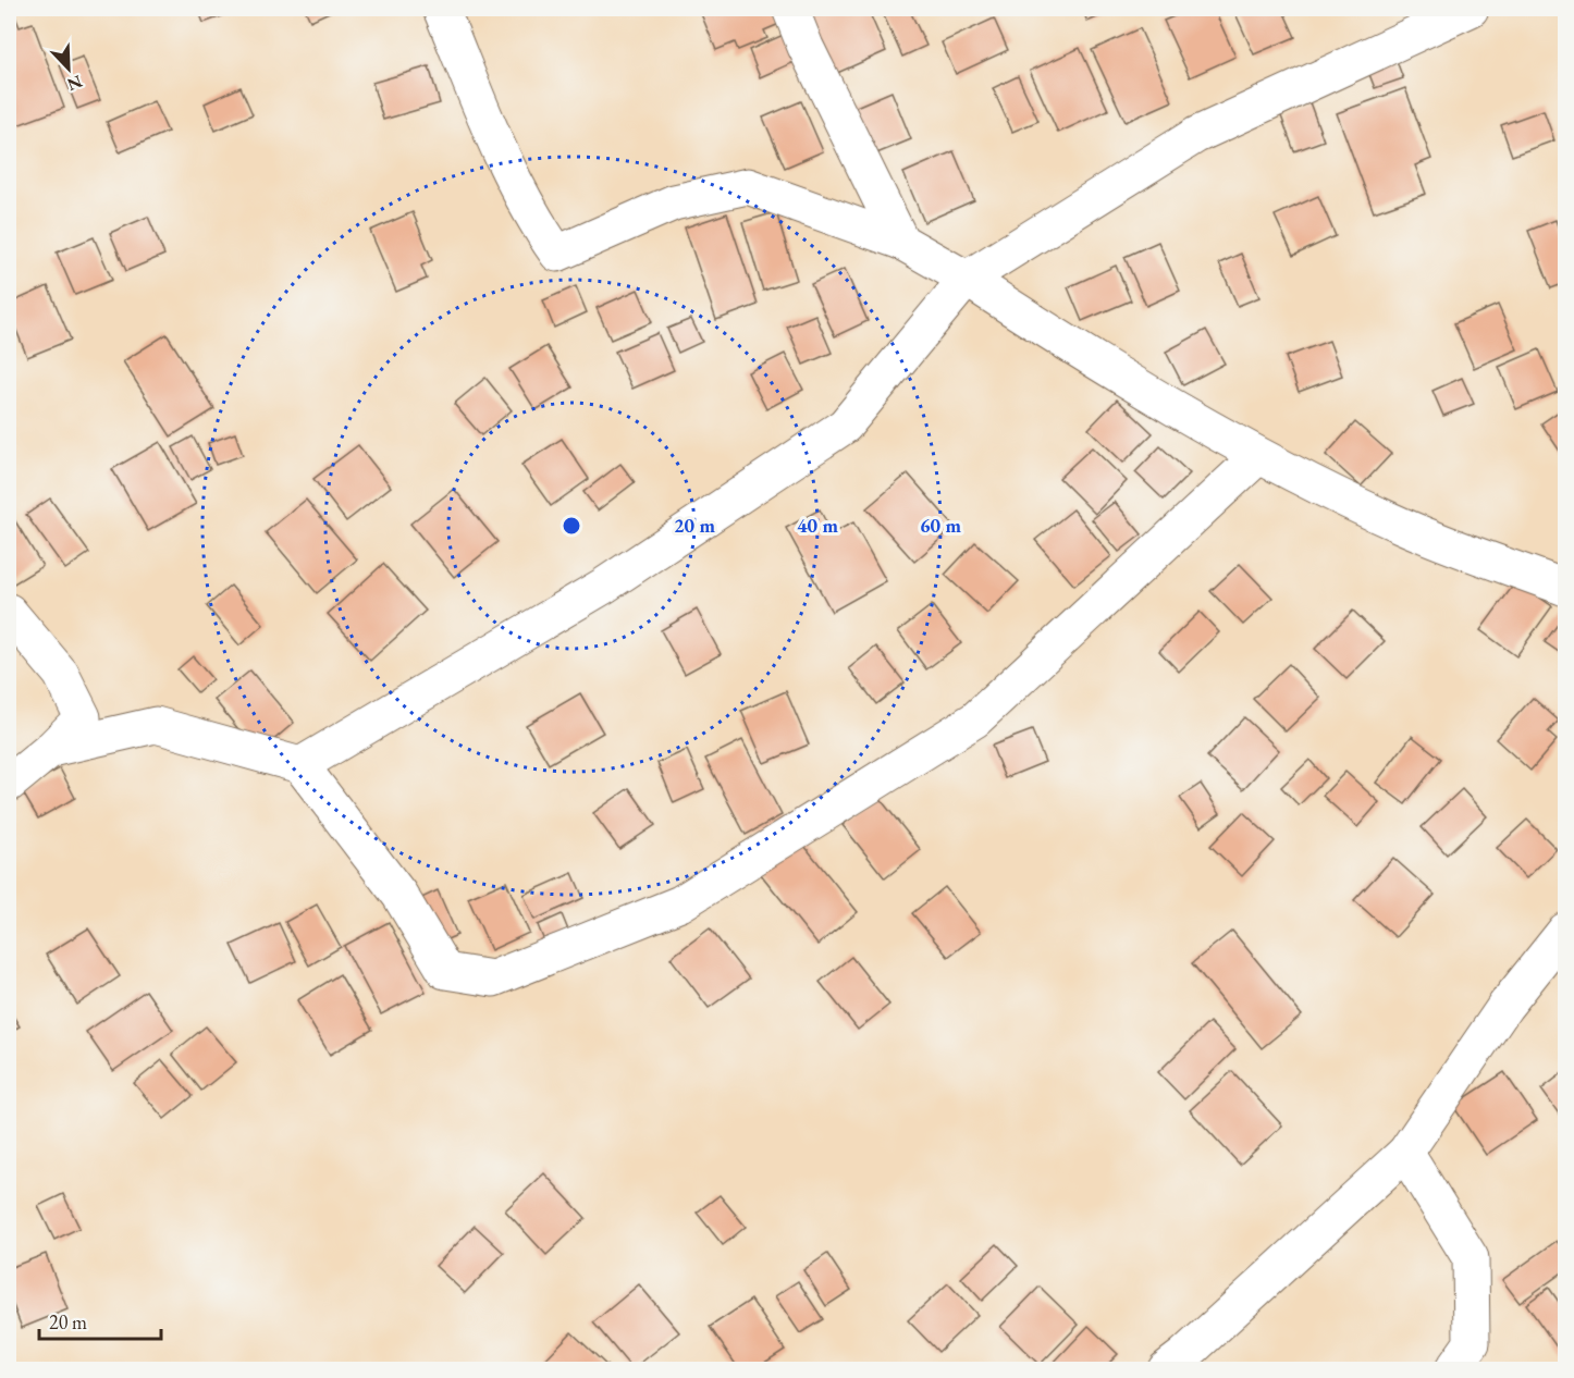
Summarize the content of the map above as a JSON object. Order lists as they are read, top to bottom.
{
  "scale_bar": "20 m",
  "north": "bottom right",
  "rings": ["20 m", "40 m", "60 m"]
}
